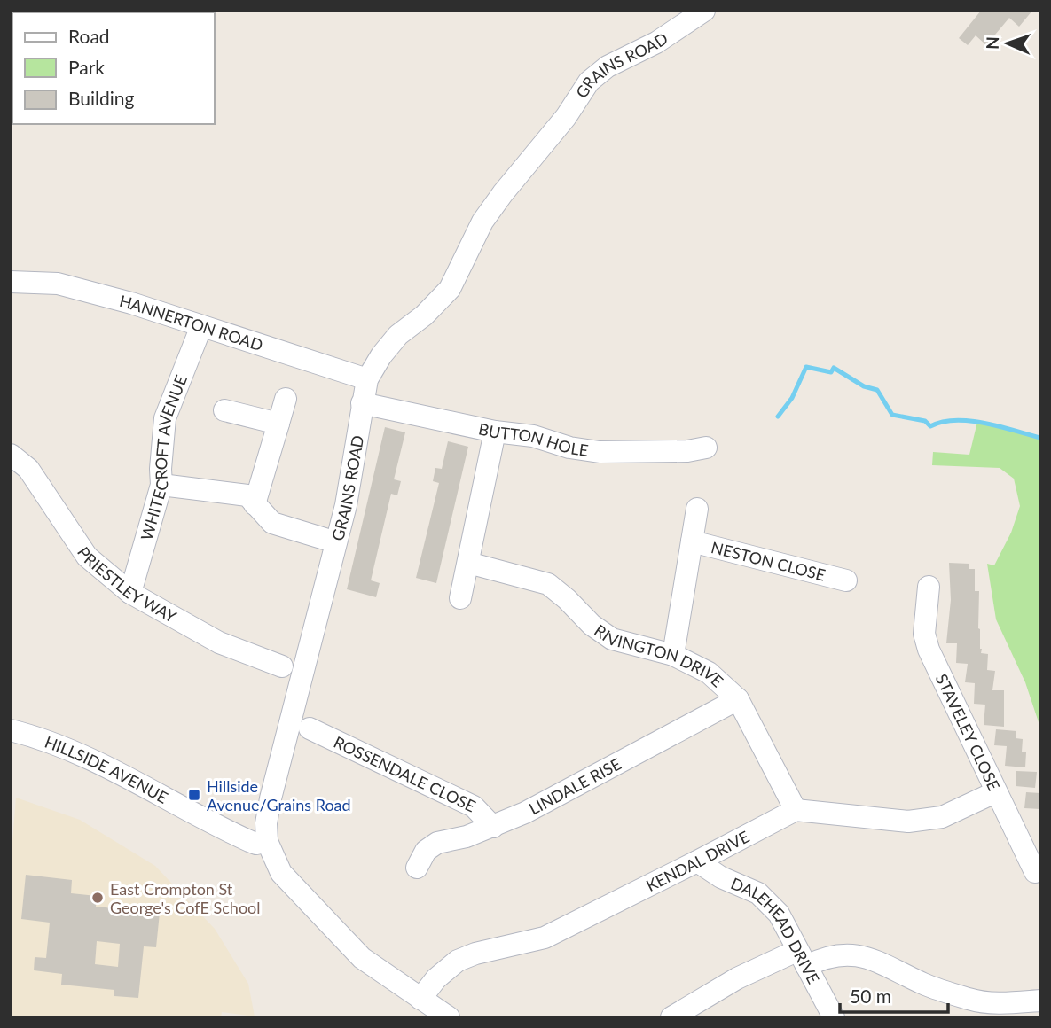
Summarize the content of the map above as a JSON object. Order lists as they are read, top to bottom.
{
  "streets": {
    "street": [
      "GRAINS ROAD",
      "HANNERTON ROAD",
      "BUTTON HOLE",
      "WHITECROFT AVENUE",
      "NESTON CLOSE",
      "PRIESTLEY WAY",
      "RIVINGTON DRIVE",
      "STAVELEY CLOSE",
      "HILLSIDE AVENUE",
      "ROSSENDALE CLOSE",
      "LINDALE RISE",
      "KENDAL DRIVE",
      "DALEHEAD DRIVE"
    ]
  },
  "crossings": [
    ["GRAINS ROAD", "HANNERTON ROAD"],
    ["GRAINS ROAD", "BUTTON HOLE"],
    ["GRAINS ROAD", "HILLSIDE AVENUE"],
    ["GRAINS ROAD", "KENDAL DRIVE"],
    ["HANNERTON ROAD", "WHITECROFT AVENUE"],
    ["WHITECROFT AVENUE", "PRIESTLEY WAY"],
    ["RIVINGTON DRIVE", "LINDALE RISE"],
    ["RIVINGTON DRIVE", "KENDAL DRIVE"],
    ["ROSSENDALE CLOSE", "LINDALE RISE"],
    ["KENDAL DRIVE", "DALEHEAD DRIVE"]
  ],
  "places": {
    "transit": ["Hillside Avenue/Grains Road"],
    "other": ["East Crompton St George's CofE School"]
  },
  "legend": ["Road", "Park", "Building"],
  "scale_bar": "50 m",
  "north": "left"
}
